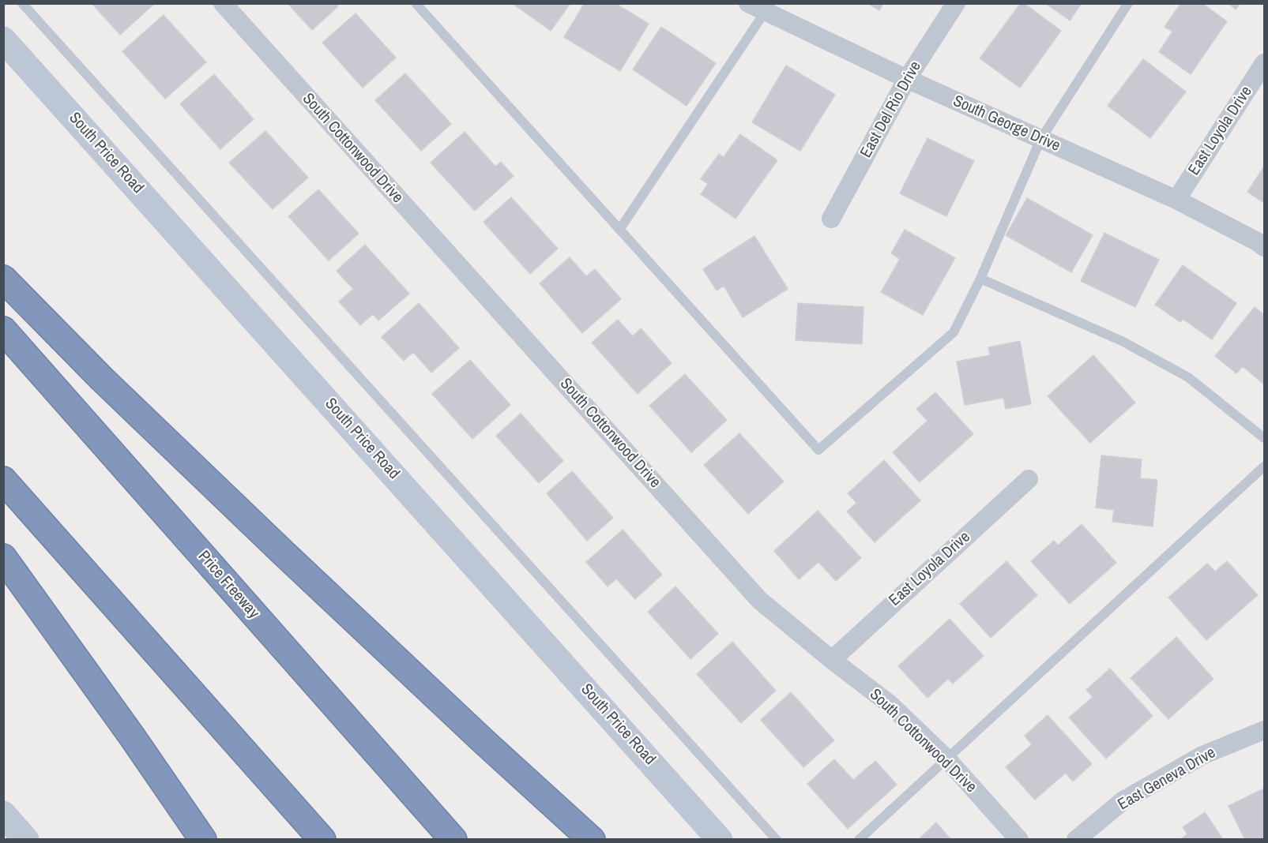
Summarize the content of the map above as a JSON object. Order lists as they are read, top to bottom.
{
  "streets": {
    "highway": ["Price Freeway"],
    "main road": ["South Price Road"],
    "street": [
      "East Del Rio Drive",
      "South George Drive",
      "East Loyola Drive",
      "South Cottonwood Drive",
      "East Geneva Drive"
    ]
  },
  "crossings": [
    ["East Del Rio Drive", "South George Drive"],
    ["South George Drive", "East Loyola Drive"],
    ["East Loyola Drive", "South Cottonwood Drive"]
  ]
}
